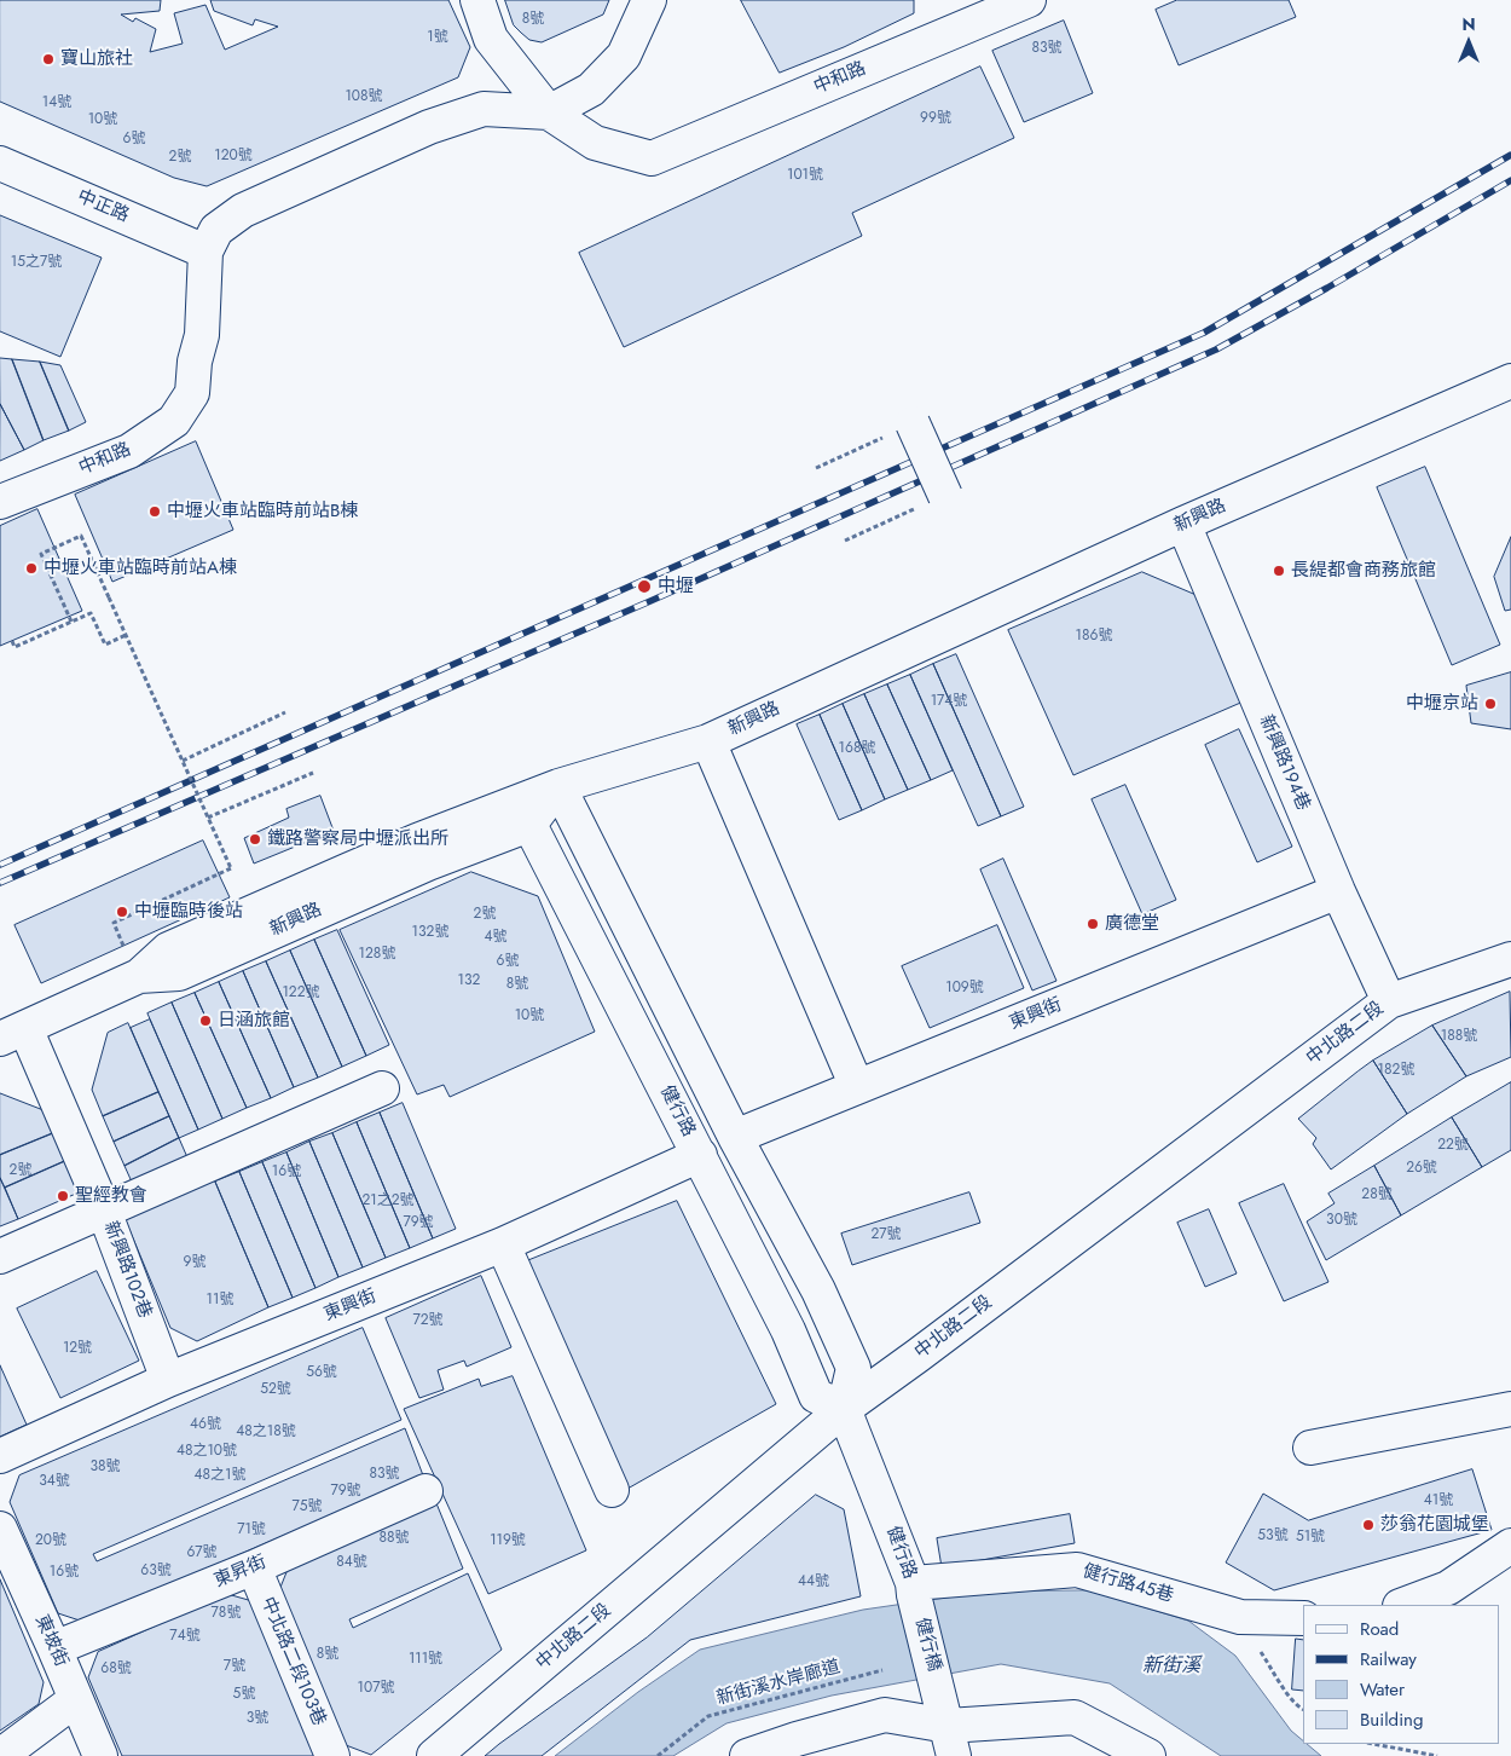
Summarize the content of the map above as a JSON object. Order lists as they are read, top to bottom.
{
  "streets": {
    "street": [
      "中和路",
      "中正路",
      "新興路",
      "新興路194巷",
      "東興街",
      "中北路二段",
      "健行路",
      "新興路102巷",
      "東昇街",
      "健行路45巷",
      "東坡街",
      "健行橋",
      "中北路二段103巷"
    ],
    "path": ["新街溪水岸廊道"]
  },
  "crossings": [
    ["中和路", "中正路"],
    ["新興路", "新興路194巷"],
    ["新興路", "健行路"],
    ["新興路", "新興路102巷"],
    ["新興路194巷", "東興街"],
    ["新興路194巷", "中北路二段"],
    ["東興街", "健行路"],
    ["東興街", "新興路102巷"],
    ["中北路二段", "健行路"],
    ["健行路", "健行路45巷"],
    ["健行路", "健行橋"],
    ["東昇街", "東坡街"],
    ["東昇街", "中北路二段103巷"],
    ["健行路45巷", "健行橋"]
  ],
  "water": ["新街溪"],
  "places": [
    "寶山旅社",
    "中壢火車站臨時前站B棟",
    "中壢火車站臨時前站A棟",
    "長緹都會商務旅館",
    "中壢",
    "中壢京站",
    "鐵路警察局中壢派出所",
    "中壢臨時後站",
    "廣德堂",
    "日涵旅館",
    "聖經教會",
    "莎翁花園城堡"
  ],
  "house_numbers": [
    "8號",
    "1號",
    "83號",
    "108號",
    "14號",
    "99號",
    "10號",
    "6號",
    "120號",
    "2號",
    "101號",
    "15之7號",
    "186號",
    "174號",
    "168號",
    "2號",
    "132號",
    "4號",
    "128號",
    "6號",
    "132",
    "8號",
    "109號",
    "122號",
    "10號",
    "188號",
    "182號",
    "22號",
    "26號",
    "2號",
    "16號",
    "28號",
    "21之2號",
    "30號",
    "79號",
    "27號",
    "9號",
    "11號",
    "72號",
    "12號",
    "56號",
    "52號",
    "46號",
    "48之18號",
    "48之10號",
    "38號",
    "83號",
    "48之1號",
    "34號",
    "79號",
    "41號",
    "75號",
    "71號",
    "53號",
    "51號",
    "88號",
    "20號",
    "119號",
    "67號",
    "84號",
    "63號",
    "16號",
    "44號",
    "78號",
    "74號",
    "8號",
    "111號",
    "7號",
    "68號",
    "107號",
    "5號",
    "3號"
  ],
  "legend": [
    "Road",
    "Railway",
    "Water",
    "Building"
  ],
  "north": "top"
}
